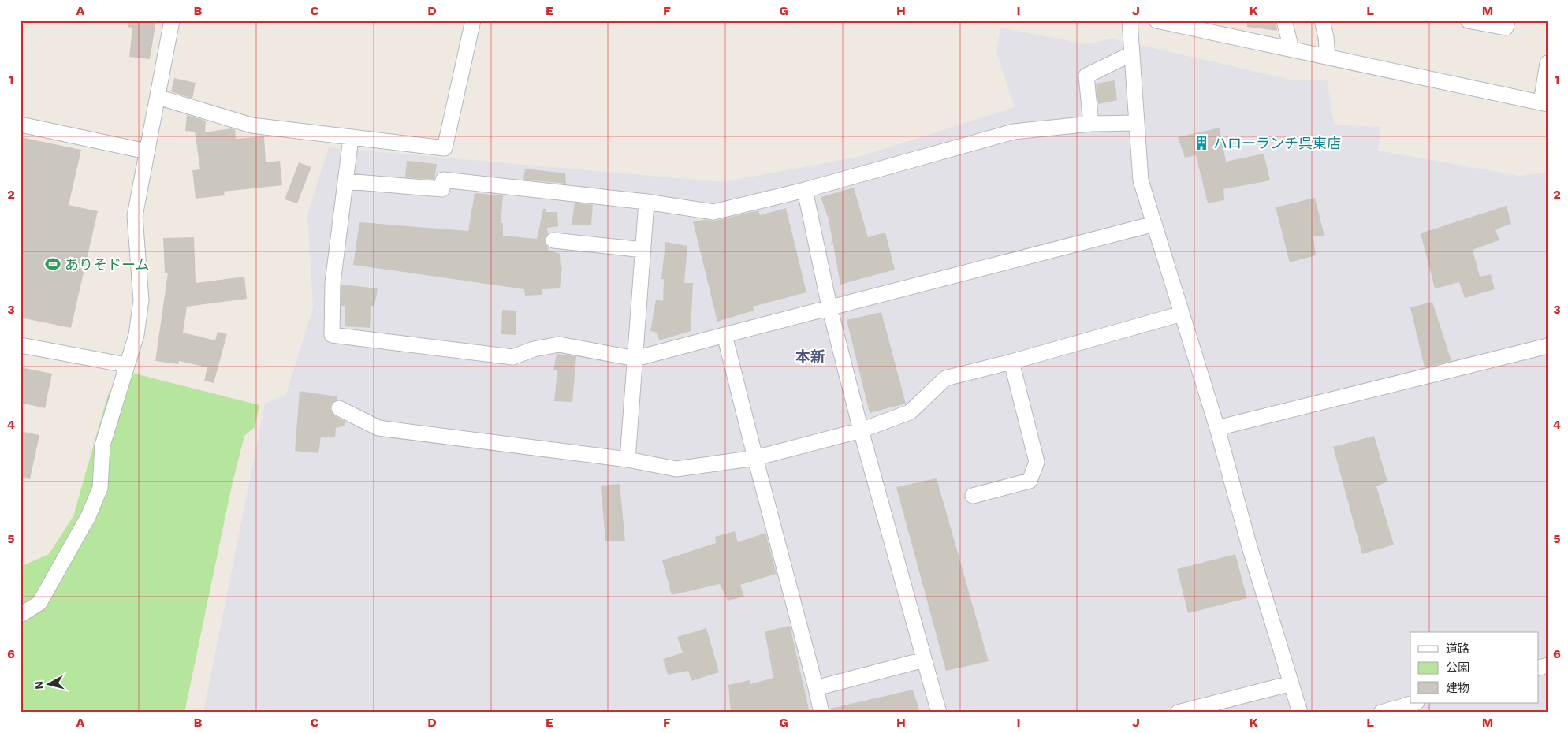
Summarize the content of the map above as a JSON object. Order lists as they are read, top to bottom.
{
  "districts": ["本新"],
  "places": {
    "building": ["ハローランチ呉東店"],
    "sports": ["ありそドーム"]
  },
  "legend": ["道路", "公園", "建物"],
  "north": "left",
  "grid": {
    "columns": [
      "A",
      "B",
      "C",
      "D",
      "E",
      "F",
      "G",
      "H",
      "I",
      "J",
      "K",
      "L",
      "M"
    ],
    "rows": [
      "1",
      "2",
      "3",
      "4",
      "5",
      "6"
    ]
  }
}
